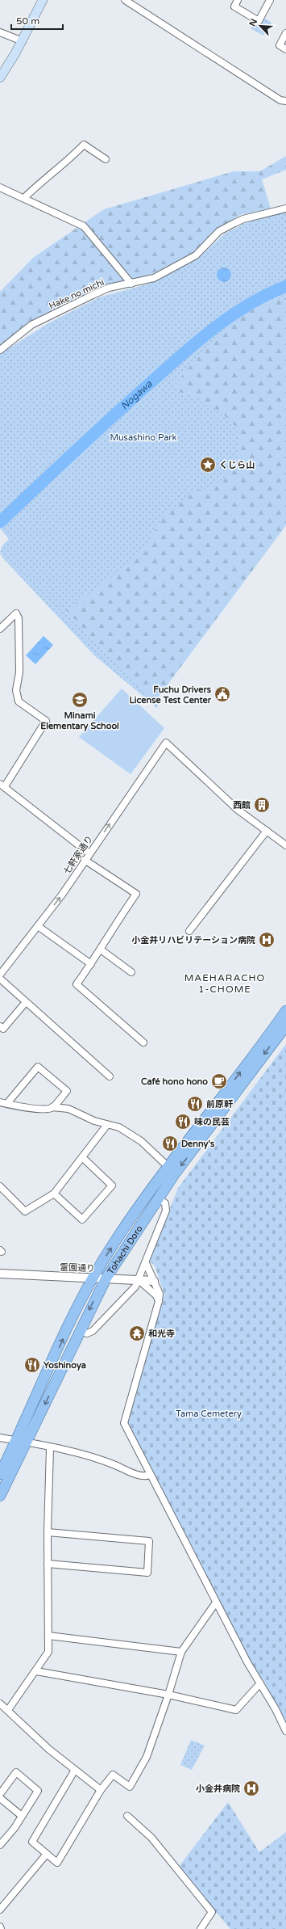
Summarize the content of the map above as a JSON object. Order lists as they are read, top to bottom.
{
  "streets": {
    "main road": ["Tohachi Doro"],
    "street": ["Hake no michi", "七軒家通り", "霊園通り"]
  },
  "crossings": [
    ["Tohachi Doro", "霊園通り"]
  ],
  "districts": ["MAEHARACHO 1-CHOME"],
  "water": ["Nogawa"],
  "parks": ["Musashino Park", "Tama Cemetery"],
  "places": {
    "place": ["くじら山"],
    "public building": ["Fuchu Drivers License Test Center"],
    "school or university": ["Minami Elementary School"],
    "building": ["西館"],
    "hospital": ["小金井リハビリテーション病院", "小金井病院"],
    "cafe": ["Café hono hono"],
    "restaurant": [
      "前原軒",
      "味の民芸",
      "Denny's",
      "Yoshinoya"
    ],
    "temple": ["和光寺"]
  },
  "scale_bar": "50 m",
  "north": "top left"
}
